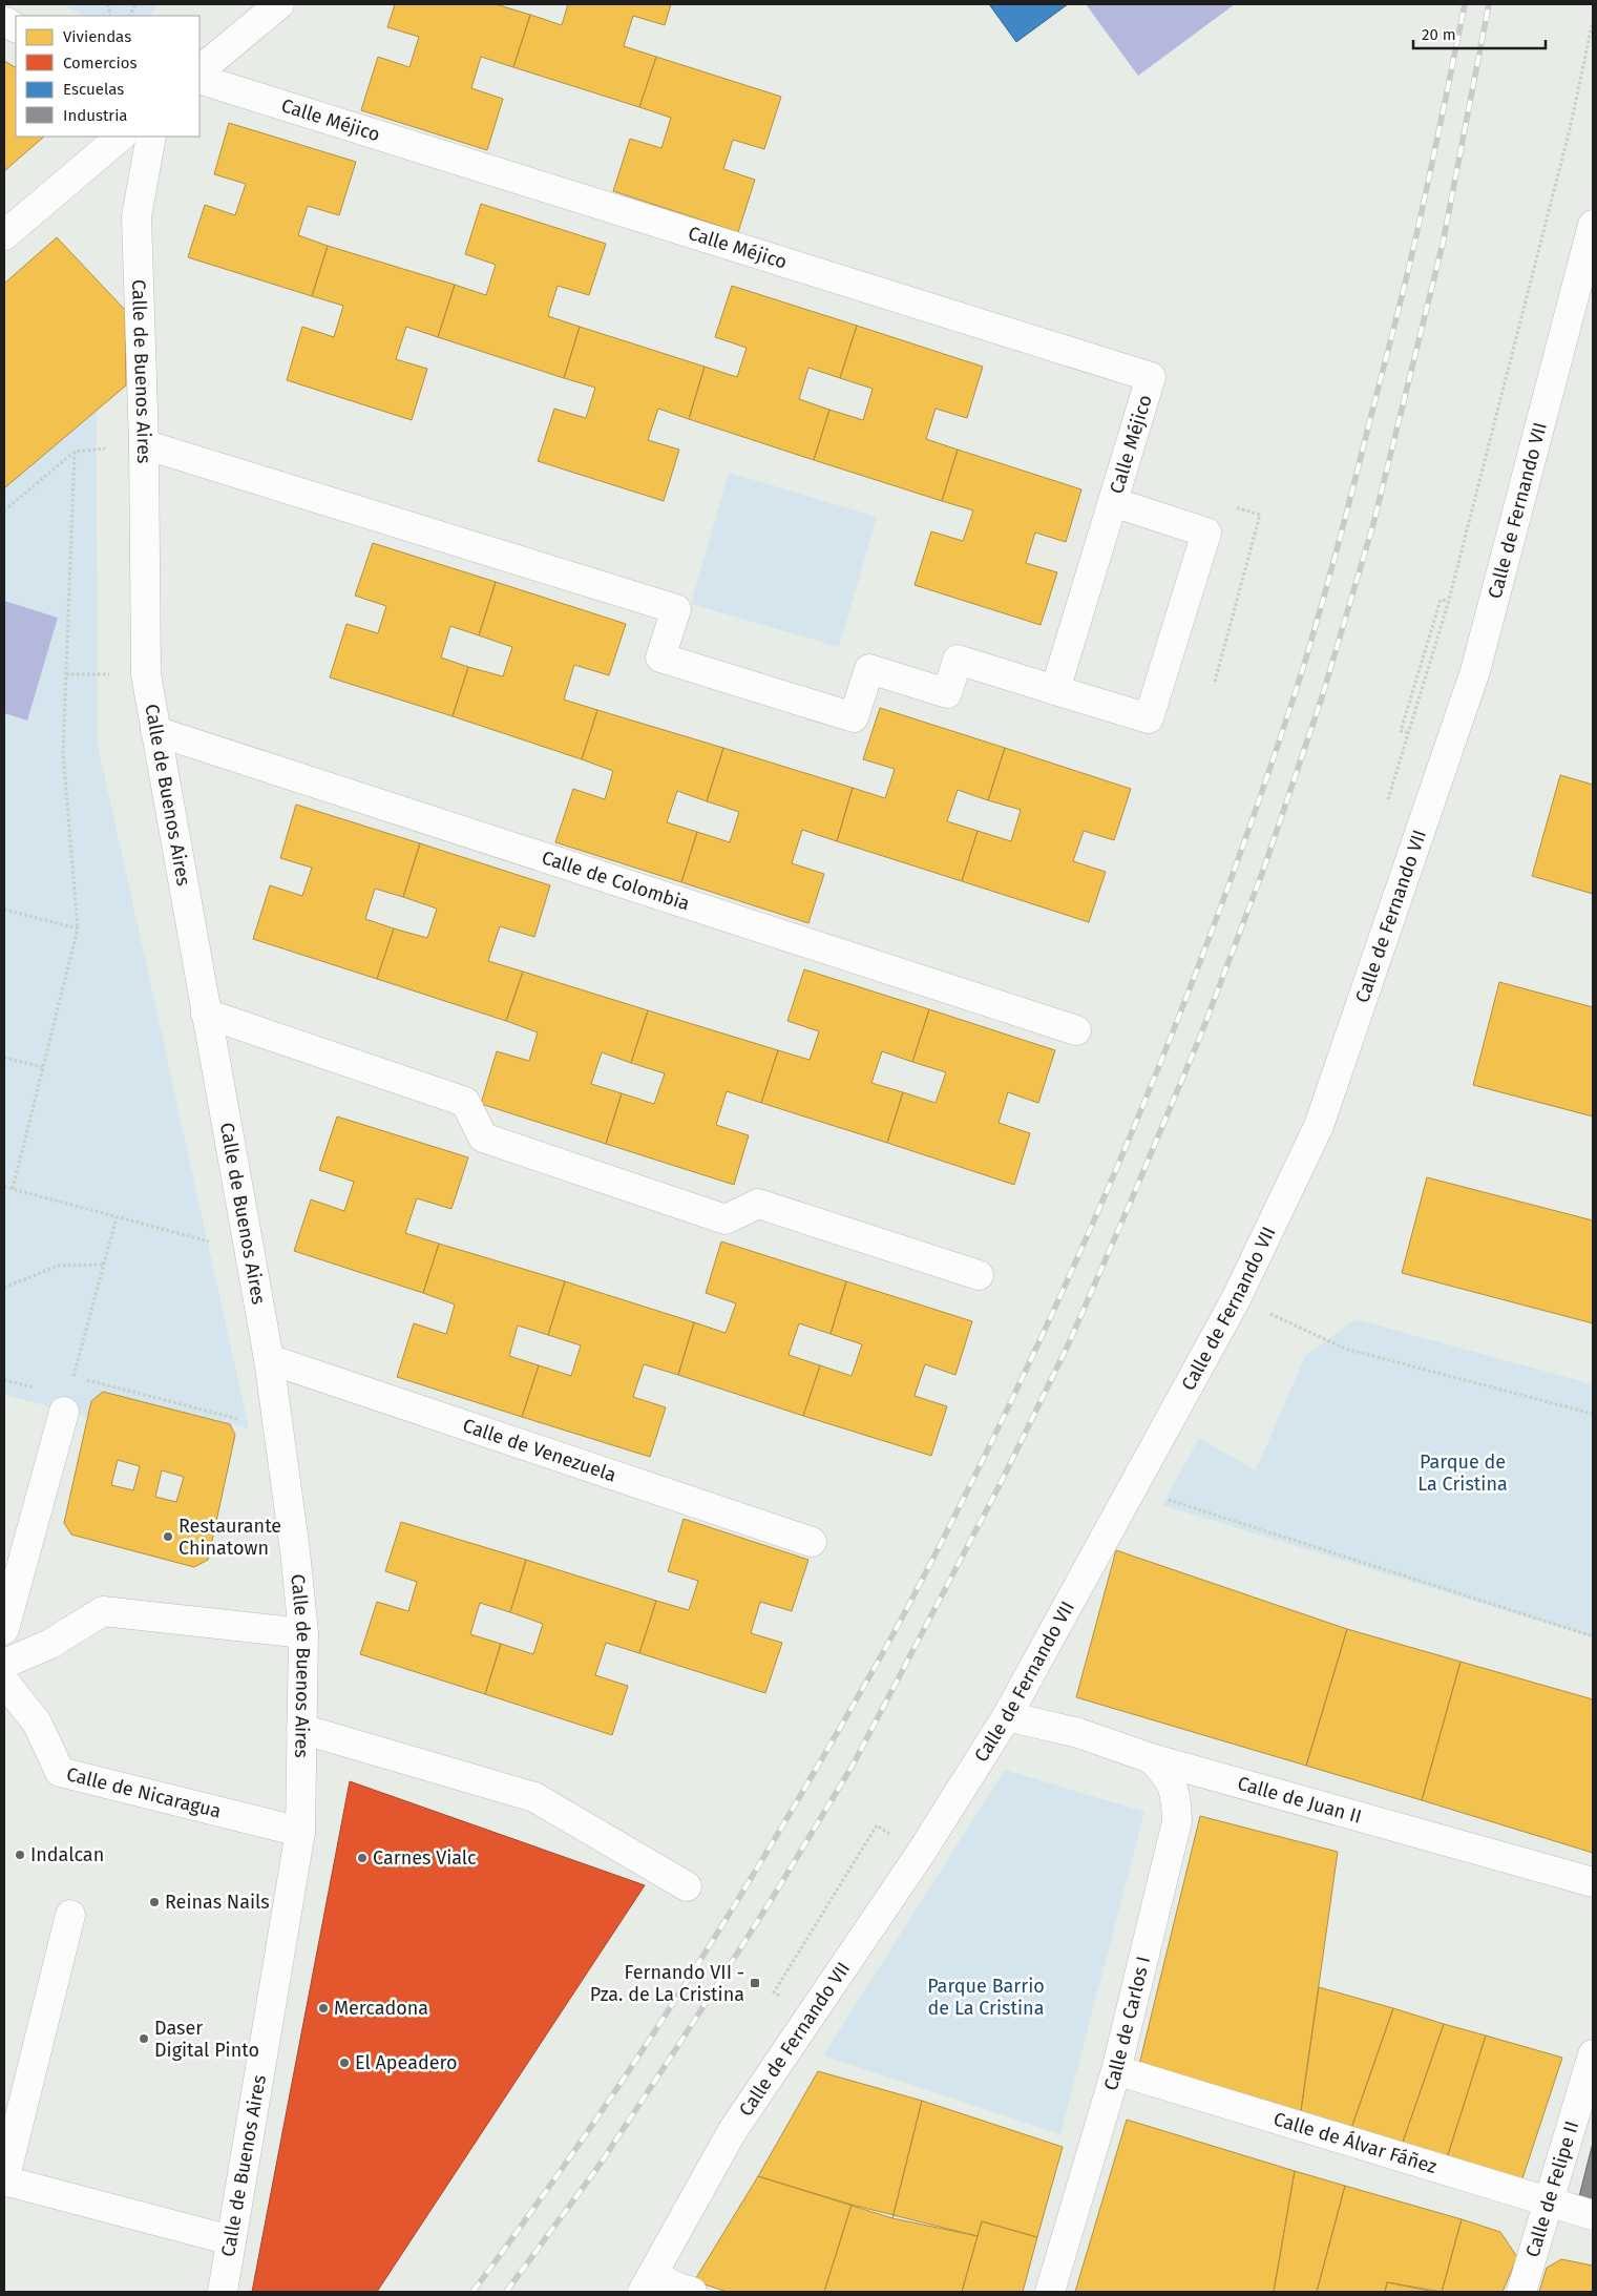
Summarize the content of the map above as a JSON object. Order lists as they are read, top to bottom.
{
  "streets": {
    "street": [
      "Calle Méjico",
      "Calle de Buenos Aires",
      "Calle de Fernando VII",
      "Calle de Colombia",
      "Calle de Venezuela",
      "Calle de Nicaragua",
      "Calle de Juan II",
      "Calle de Carlos I",
      "Calle de Álvar Fáñez",
      "Calle de Felipe II"
    ]
  },
  "crossings": [
    ["Calle de Buenos Aires", "Calle de Colombia"],
    ["Calle de Buenos Aires", "Calle de Venezuela"],
    ["Calle de Buenos Aires", "Calle de Nicaragua"],
    ["Calle de Fernando VII", "Calle de Juan II"],
    ["Calle de Juan II", "Calle de Carlos I"],
    ["Calle de Carlos I", "Calle de Álvar Fáñez"],
    ["Calle de Álvar Fáñez", "Calle de Felipe II"]
  ],
  "parks": ["Parque de La Cristina", "Parque Barrio de La Cristina"],
  "places": {
    "other": [
      "Restaurante Chinatown",
      "Indalcan",
      "Carnes Vialc",
      "Reinas Nails",
      "Mercadona",
      "Daser Digital Pinto",
      "El Apeadero"
    ],
    "transit": ["Fernando VII - Pza. de La Cristina"]
  },
  "legend": [
    "Viviendas",
    "Comercios",
    "Escuelas",
    "Industria"
  ],
  "scale_bar": "20 m"
}
